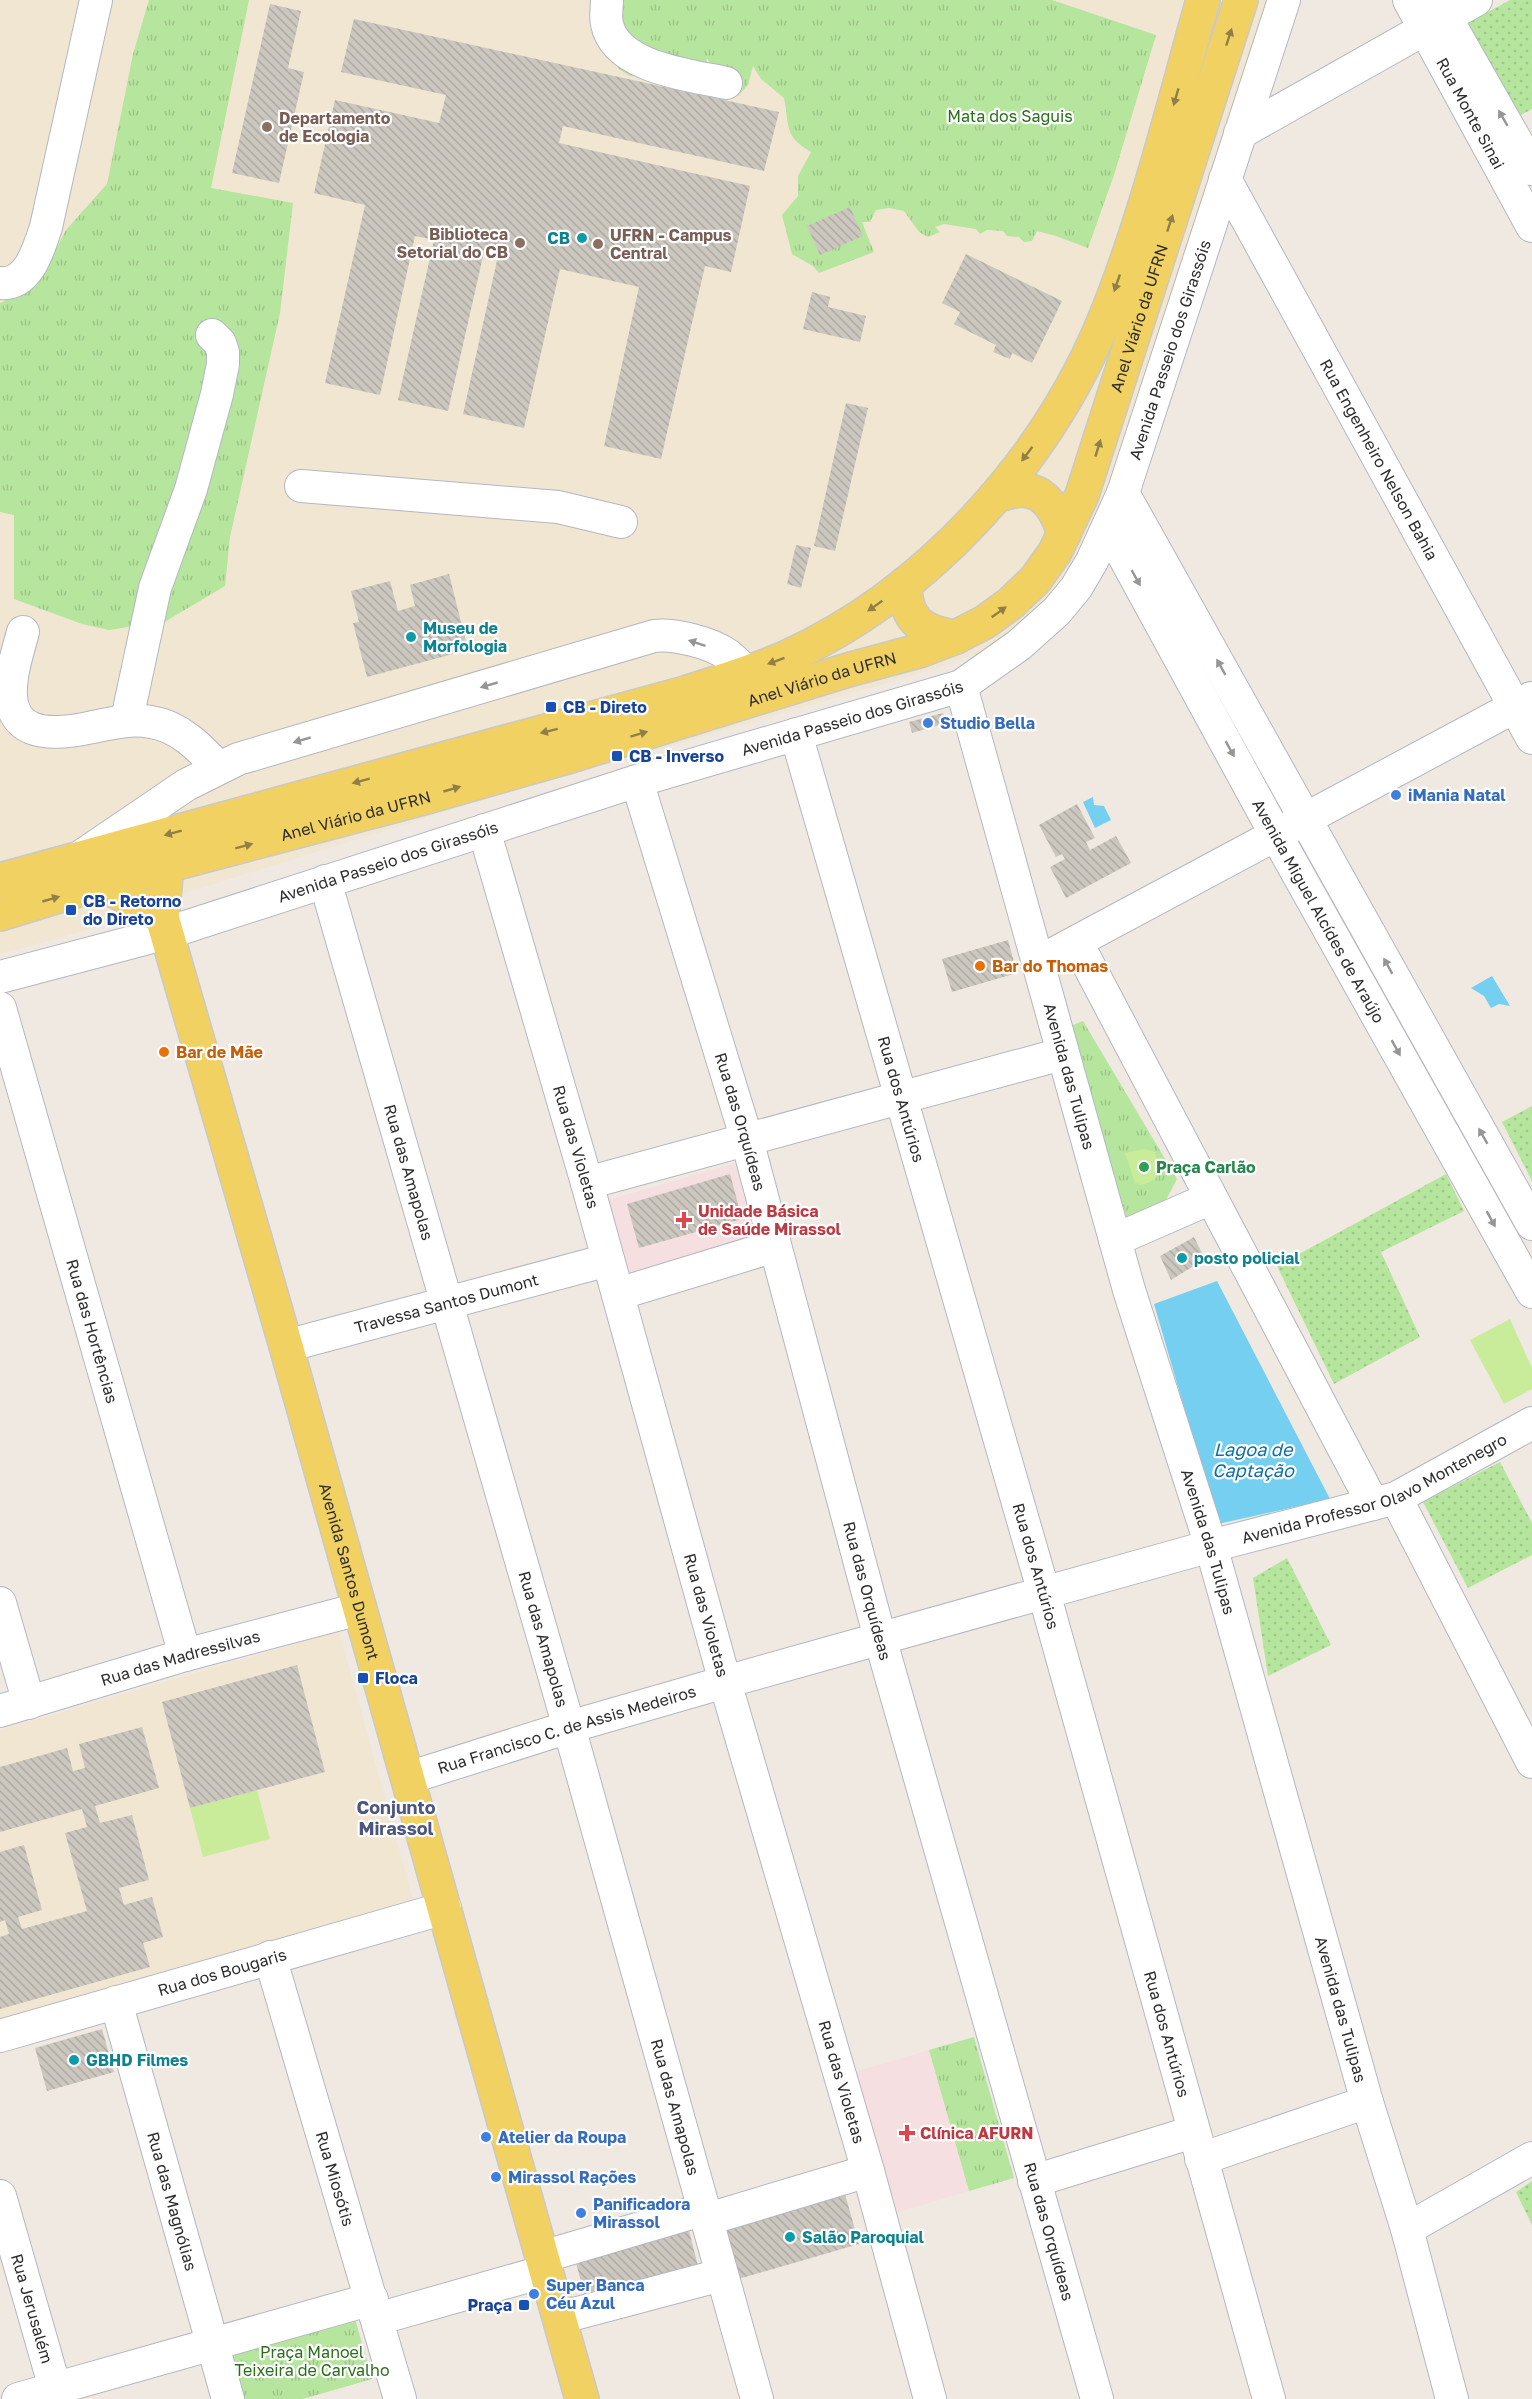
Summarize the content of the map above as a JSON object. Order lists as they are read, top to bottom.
{
  "streets": {
    "main road": ["Anel Viário da UFRN", "Avenida Santos Dumont"],
    "street": [
      "Rua Monte Sinai",
      "Avenida Passeio dos Girassóis",
      "Rua Engenheiro Nelson Bahia",
      "Avenida Miguel Alcídes de Araújo",
      "Avenida das Tulipas",
      "Rua dos Antúrios",
      "Rua das Orquídeas",
      "Rua das Violetas",
      "Rua das Amapolas",
      "Travessa Santos Dumont",
      "Rua das Hortências",
      "Avenida Professor Olavo Montenegro",
      "Rua das Madressilvas",
      "Rua Francisco C. de Assis Medeiros",
      "Rua dos Bougaris",
      "Rua Miosótis",
      "Rua das Magnólias",
      "Rua Jerusalém"
    ]
  },
  "crossings": [
    ["Anel Viário da UFRN", "Avenida Santos Dumont"],
    ["Avenida Passeio dos Girassóis", "Rua Engenheiro Nelson Bahia"],
    ["Avenida Passeio dos Girassóis", "Avenida Miguel Alcídes de Araújo"],
    ["Avenida Passeio dos Girassóis", "Avenida das Tulipas"],
    ["Avenida Passeio dos Girassóis", "Rua dos Antúrios"],
    ["Avenida Passeio dos Girassóis", "Rua das Orquídeas"],
    ["Avenida Passeio dos Girassóis", "Rua das Violetas"],
    ["Avenida Passeio dos Girassóis", "Rua das Amapolas"],
    ["Avenida Passeio dos Girassóis", "Avenida Santos Dumont"],
    ["Avenida das Tulipas", "Avenida Professor Olavo Montenegro"],
    ["Avenida das Tulipas", "Rua Francisco C. de Assis Medeiros"],
    ["Rua dos Antúrios", "Rua Francisco C. de Assis Medeiros"],
    ["Rua das Orquídeas", "Rua Francisco C. de Assis Medeiros"],
    ["Rua das Violetas", "Travessa Santos Dumont"],
    ["Rua das Violetas", "Rua Francisco C. de Assis Medeiros"],
    ["Rua das Amapolas", "Travessa Santos Dumont"],
    ["Rua das Amapolas", "Rua Francisco C. de Assis Medeiros"],
    ["Travessa Santos Dumont", "Avenida Santos Dumont"],
    ["Rua das Hortências", "Rua das Madressilvas"],
    ["Avenida Professor Olavo Montenegro", "Rua Francisco C. de Assis Medeiros"],
    ["Avenida Santos Dumont", "Rua das Madressilvas"],
    ["Avenida Santos Dumont", "Rua Francisco C. de Assis Medeiros"],
    ["Avenida Santos Dumont", "Rua dos Bougaris"],
    ["Rua dos Bougaris", "Rua Miosótis"],
    ["Rua dos Bougaris", "Rua das Magnólias"]
  ],
  "districts": ["Conjunto Mirassol"],
  "water": ["Lagoa de Captação"],
  "parks": ["Mata dos Saguis", "Praça Manoel Teixeira de Carvalho"],
  "places": {
    "other": [
      "Departamento de Ecologia",
      "CB",
      "Biblioteca Setorial do CB",
      "UFRN - Campus Central",
      "Museu de Morfologia",
      "Studio Bella",
      "iMania Natal",
      "Bar do Thomas",
      "Bar de Mãe",
      "Praça Carlão",
      "posto policial",
      "GBHD Filmes",
      "Atelier da Roupa",
      "Mirassol Rações",
      "Panificadora Mirassol",
      "Salão Paroquial",
      "Super Banca Céu Azul"
    ],
    "transit": [
      "CB - Direto",
      "CB - Inverso",
      "CB - Retorno do Direto",
      "Floca",
      "Praça"
    ],
    "health": ["Unidade Básica de Saúde Mirassol", "Clínica AFURN"]
  }
}
